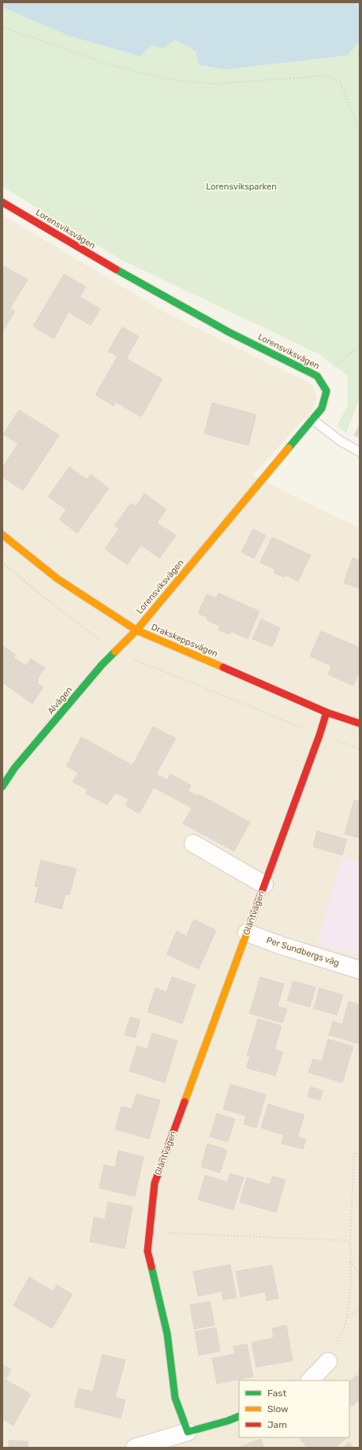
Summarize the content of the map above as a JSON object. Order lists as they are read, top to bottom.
{
  "streets": {
    "street": [
      "Lorensviksvägen",
      "Drakskeppsvägen",
      "Alvägen",
      "Gläntvägen",
      "Per Sundbergs väg"
    ]
  },
  "crossings": [
    ["Lorensviksvägen", "Drakskeppsvägen"],
    ["Lorensviksvägen", "Alvägen"],
    ["Drakskeppsvägen", "Alvägen"],
    ["Drakskeppsvägen", "Gläntvägen"],
    ["Gläntvägen", "Per Sundbergs väg"]
  ],
  "parks": ["Lorensviksparken"],
  "legend": ["Fast", "Slow", "Jam"]
}
